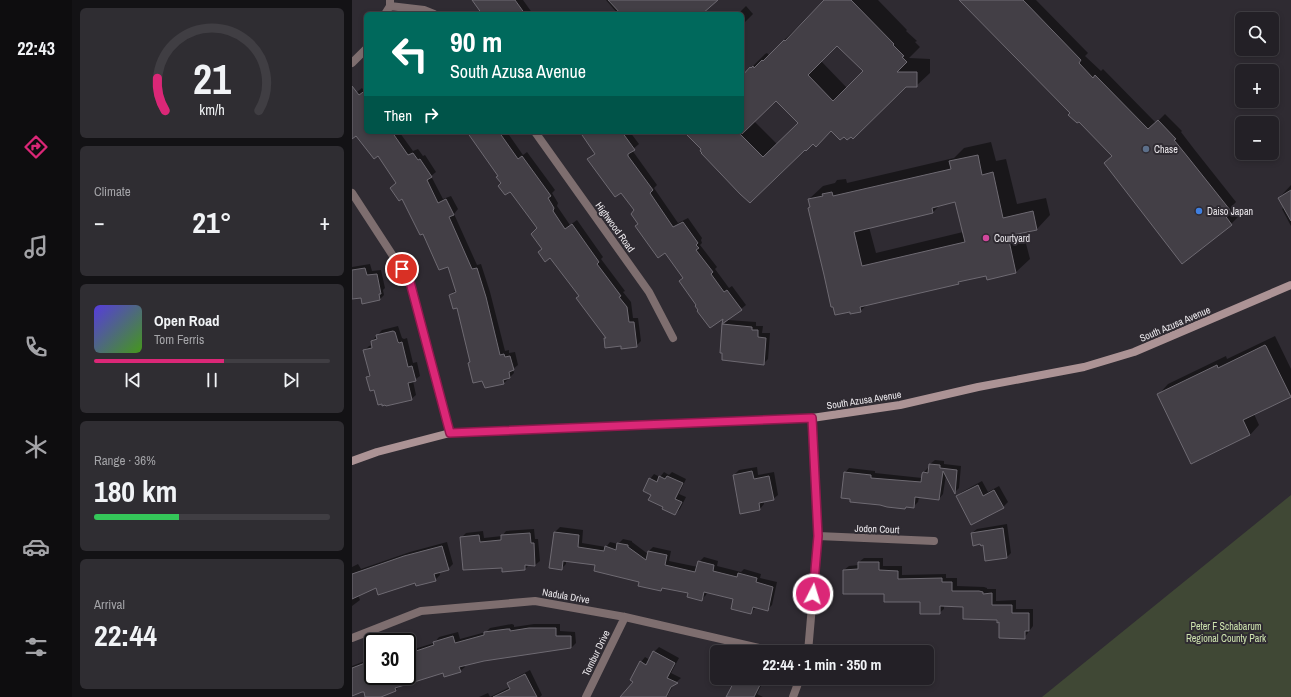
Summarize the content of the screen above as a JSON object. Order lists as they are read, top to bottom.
{
  "streets": {
    "street": [
      "Highwood Road",
      "South Azusa Avenue",
      "Jodon Court",
      "Nadula Drive",
      "Tombur Drive"
    ]
  },
  "crossings": [
    ["Nadula Drive", "Tombur Drive"]
  ],
  "parks": ["Peter F Schabarum Regional County Park"],
  "places": ["Chase", "Daiso Japan", "Courtyard"],
  "page": {
    "tabs": "22:43",
    "map_buttons": ["+", "−"],
    "turn": ["90 m", "South Azusa Avenue"],
    "then": "Then",
    "tile": [
      "Climate",
      ["Range · 36%", "180 km"],
      ["Arrival", "22:44"]
    ],
    "heat": ["−", "21°", "+"],
    "song": ["Open Road", "Tom Ferris"],
    "limit": "30",
    "trip": "22:44 · 1 min · 350 m",
    "gauge": ["21", "km/h"]
  }
}
